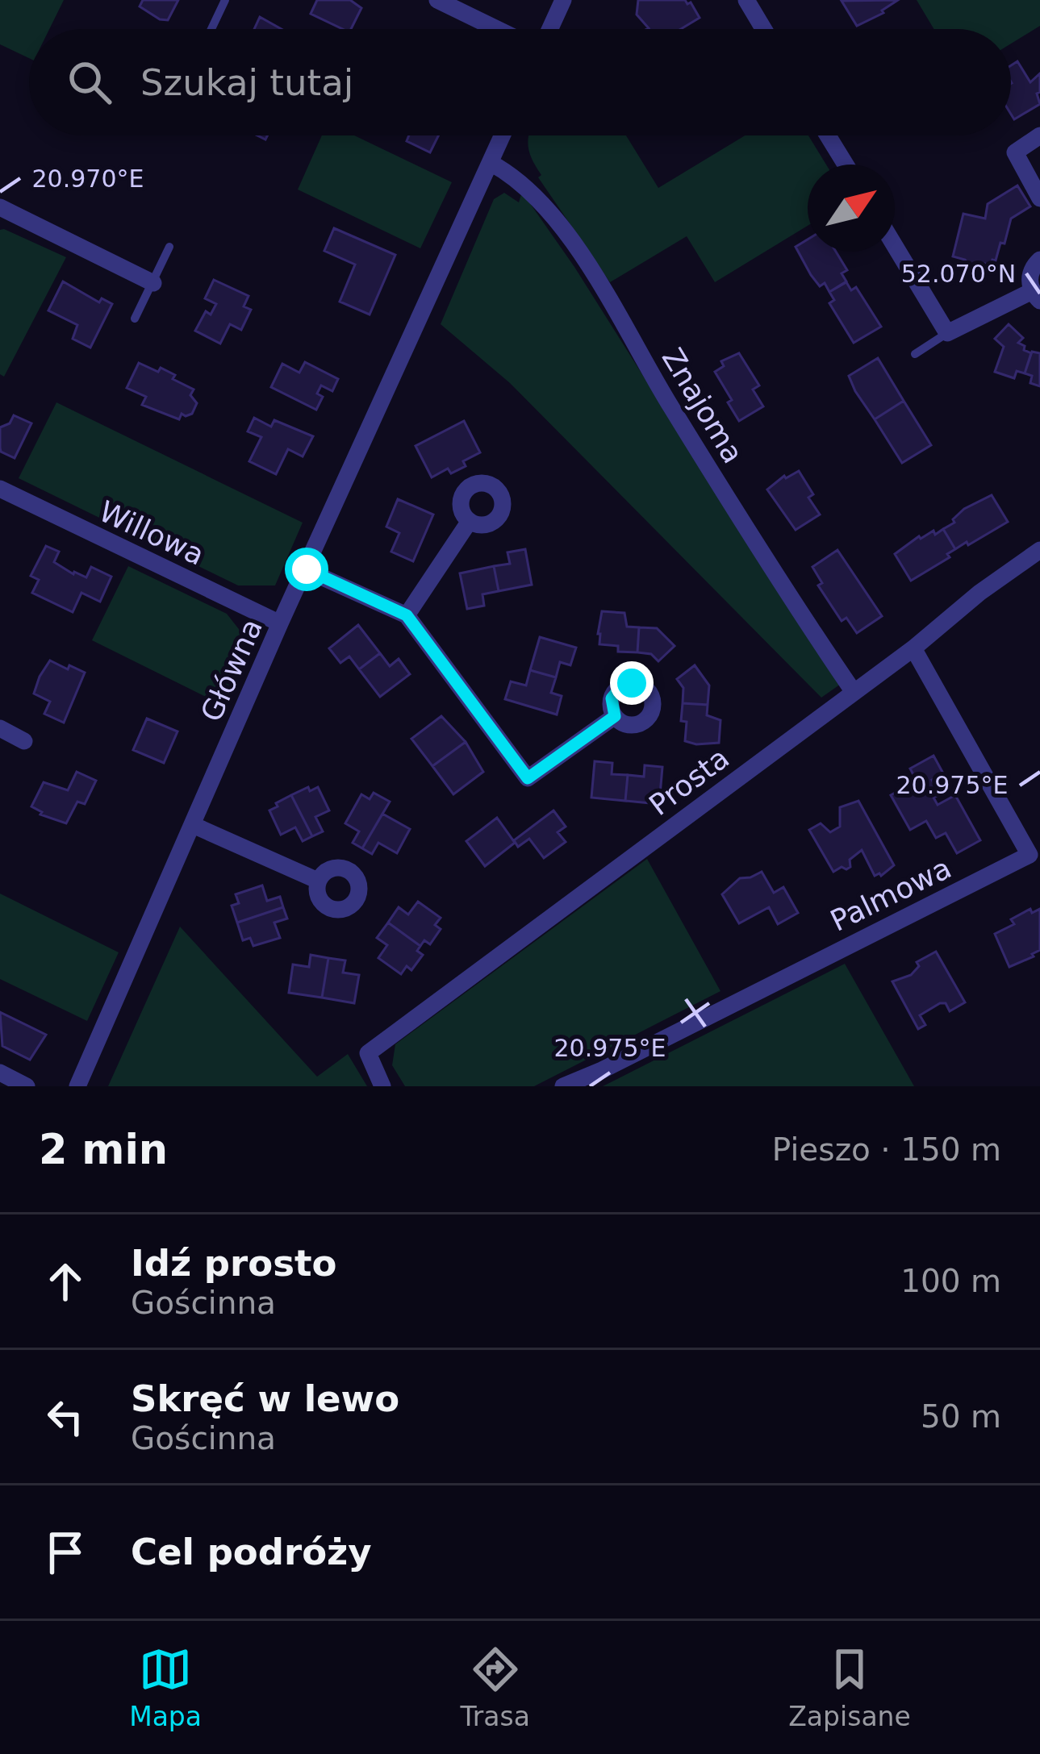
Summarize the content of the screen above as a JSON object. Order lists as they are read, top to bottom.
{
  "streets": {
    "street": [
      "Znajoma",
      "Willowa",
      "Główna",
      "Prosta",
      "Palmowa"
    ]
  },
  "crossings": [
    ["Znajoma", "Główna"],
    ["Znajoma", "Prosta"],
    ["Willowa", "Główna"],
    ["Prosta", "Palmowa"]
  ],
  "north": "top right",
  "page": {
    "search": "Szukaj tutaj",
    "heading": ["2 min", "Pieszo · 150 m"],
    "list": [
      ["Idź prosto", "Gościnna", "100 m"],
      ["Skręć w lewo", "Gościnna", "50 m"],
      "Cel podróży"
    ],
    "nav": ["Mapa", "Trasa", "Zapisane"]
  },
  "coordinates": ["20.970°E", "52.070°N", "20.975°E"]
}
